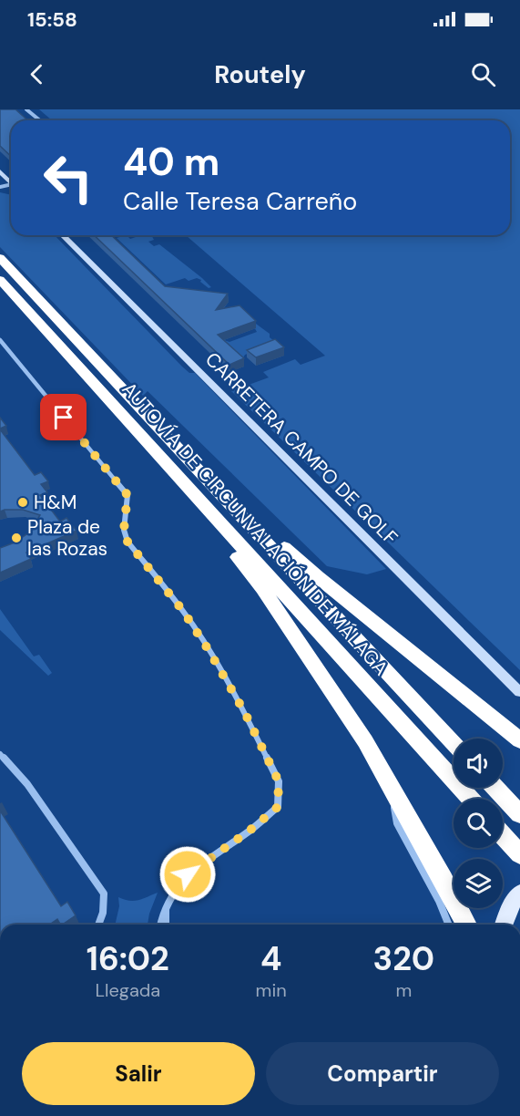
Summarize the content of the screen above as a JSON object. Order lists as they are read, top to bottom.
{
  "streets": {
    "highway": ["AUTOVÍA DE CIRCUNVALACIÓN DE MÁLAGA"],
    "street": ["CARRETERA CAMPO DE GOLF"]
  },
  "places": ["H&M", "Plaza de las Rozas"],
  "page": {
    "status": "15:58",
    "header": "Routely",
    "turn": ["40 m", "Calle Teresa Carreño"],
    "eta": [
      "16:02",
      "Llegada",
      "4",
      "min",
      "320",
      "m"
    ],
    "buttons": ["Salir", "Compartir"]
  }
}
